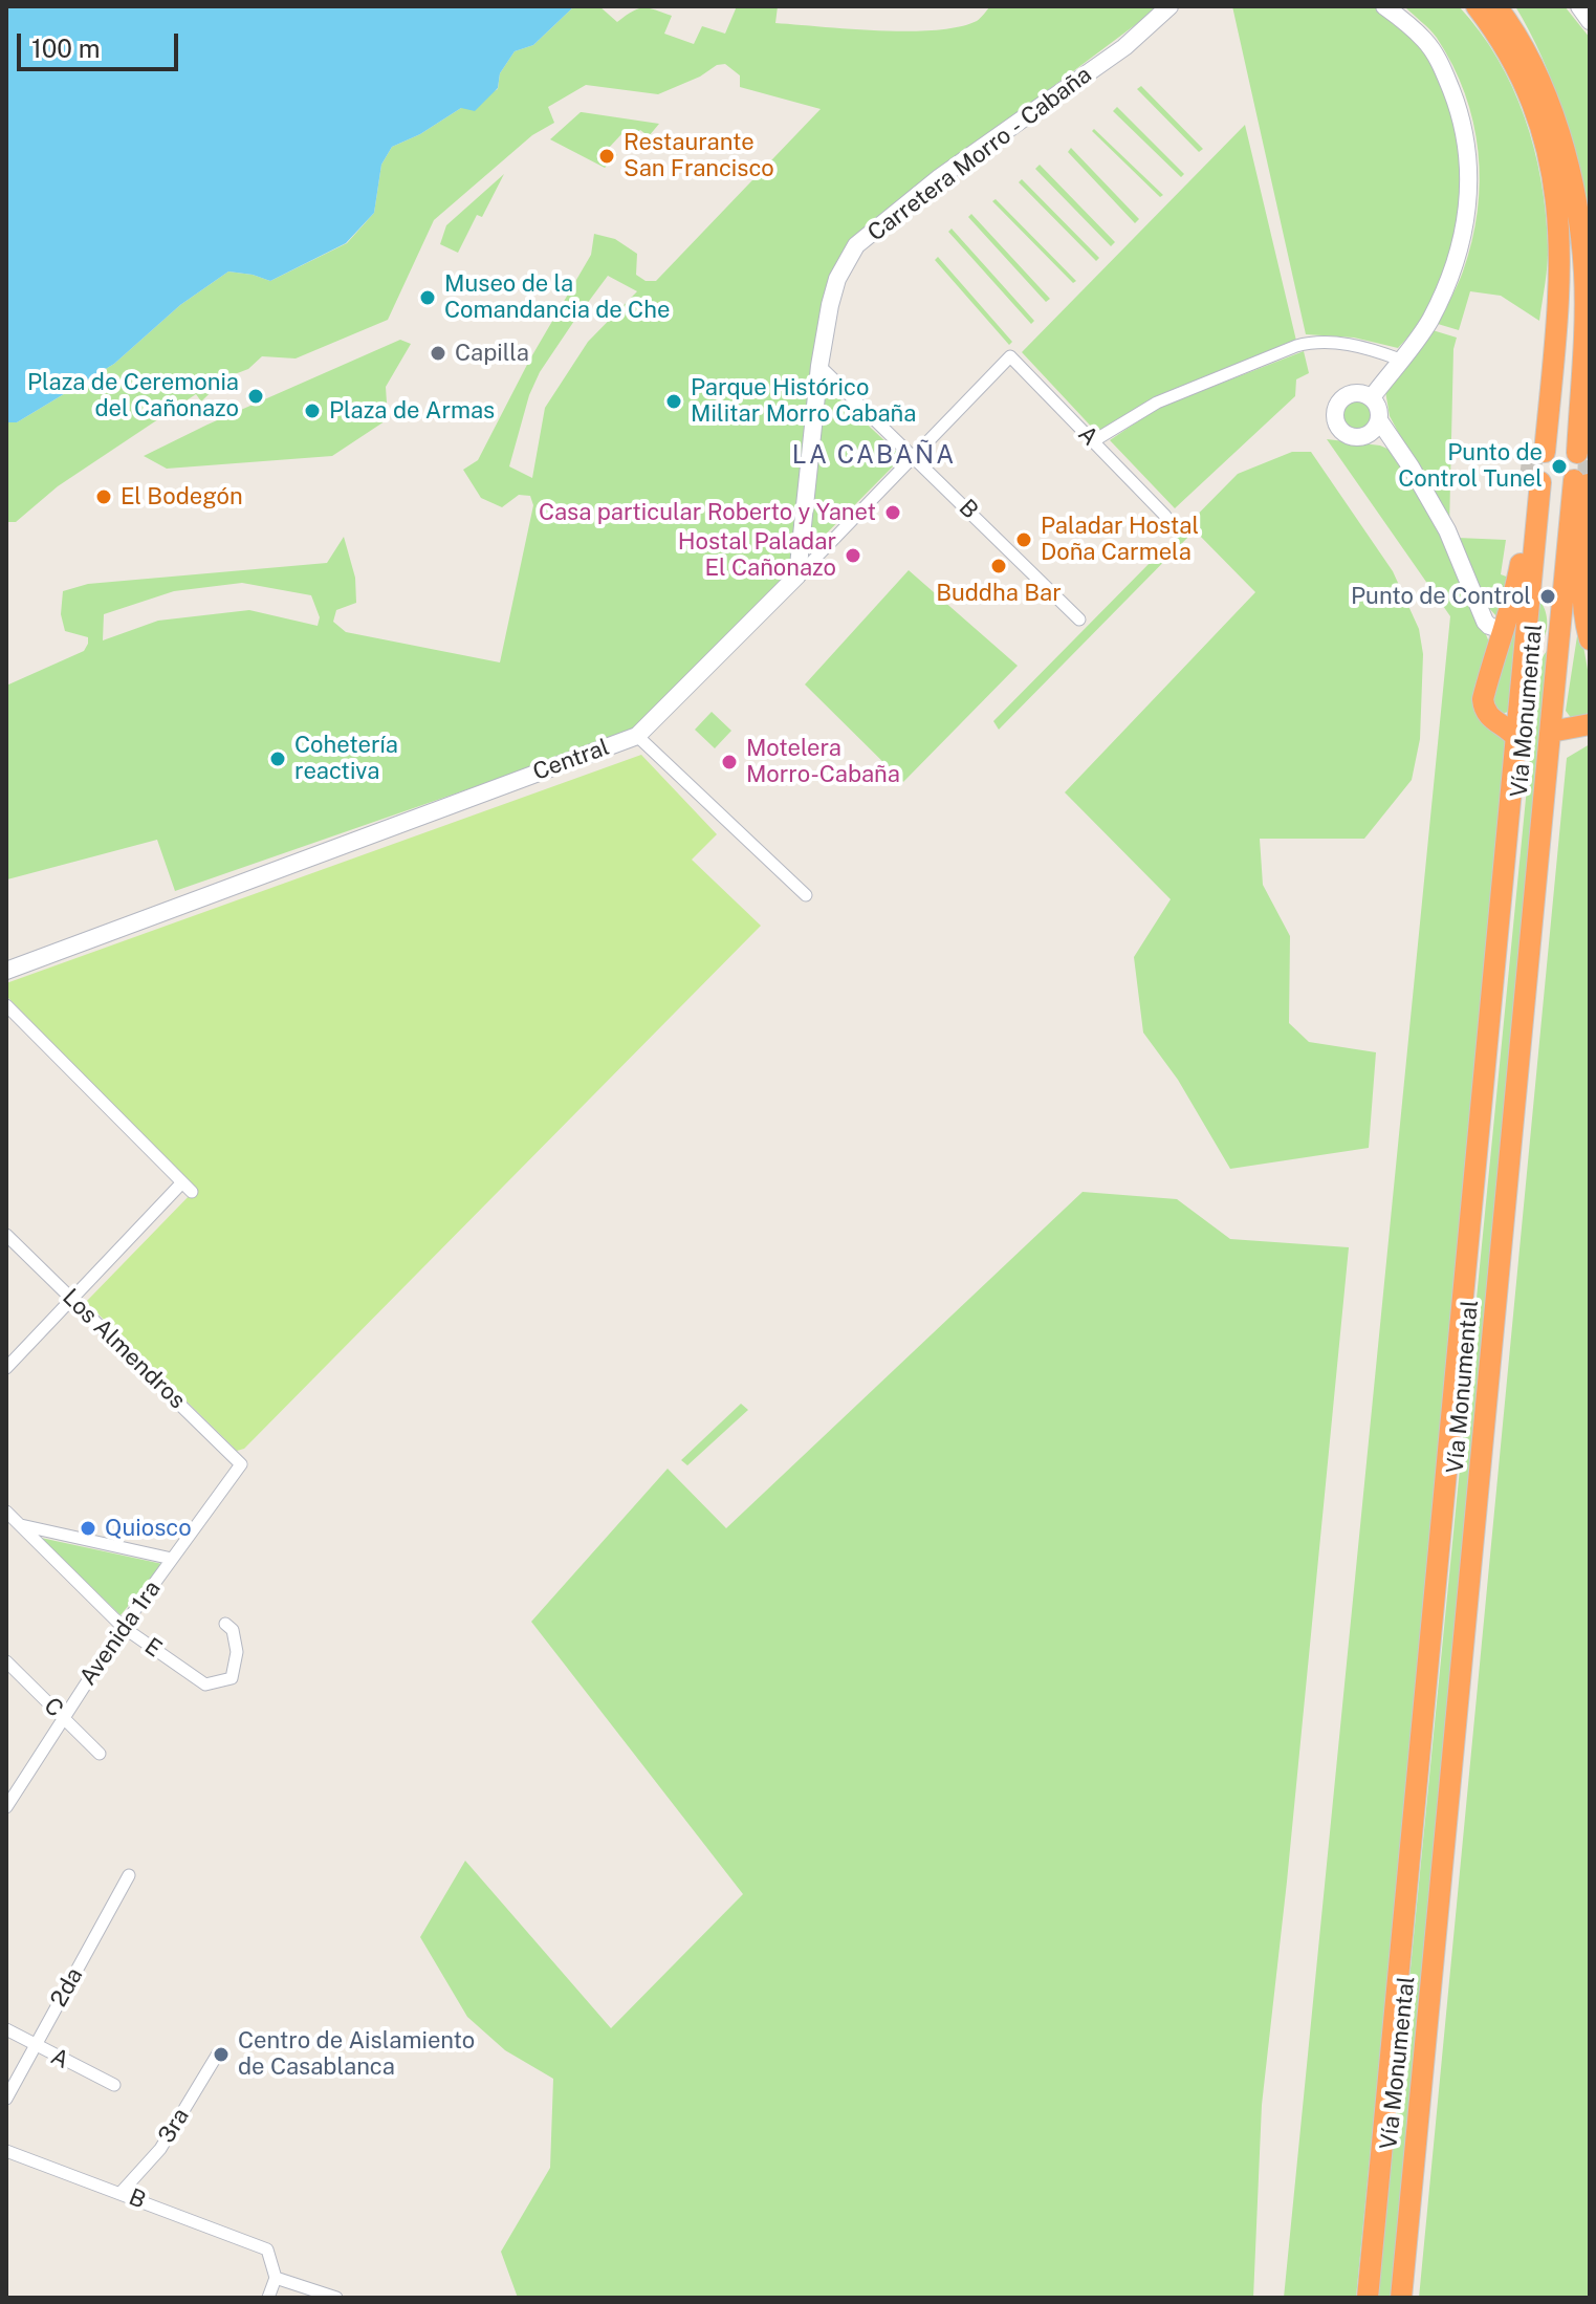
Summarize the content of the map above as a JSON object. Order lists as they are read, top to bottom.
{
  "streets": {
    "highway": ["Vía Monumental"],
    "street": [
      "Carretera Morro - Cabaña",
      "A",
      "B",
      "Central",
      "Los Almendros",
      "Avenida 1ra",
      "E",
      "C",
      "2da",
      "3ra"
    ]
  },
  "crossings": [
    ["Carretera Morro - Cabaña", "B"],
    ["Carretera Morro - Cabaña", "Central"],
    ["A", "Central"],
    ["A", "2da"],
    ["B", "Central"],
    ["B", "3ra"],
    ["Los Almendros", "Avenida 1ra"],
    ["Avenida 1ra", "E"],
    ["Avenida 1ra", "C"]
  ],
  "districts": ["LA CABAÑA"],
  "places": [
    "Restaurante San Francisco",
    "Museo de la Comandancia de Che",
    "Capilla",
    "Plaza de Ceremonia del Cañonazo",
    "Parque Histórico Militar Morro Cabaña",
    "Plaza de Armas",
    "Punto de Control Tunel",
    "El Bodegón",
    "Casa particular Roberto y Yanet",
    "Paladar Hostal Doña Carmela",
    "Hostal Paladar El Cañonazo",
    "Buddha Bar",
    "Punto de Control",
    "Cohetería reactiva",
    "Motelera Morro-Cabaña",
    "Quiosco",
    "Centro de Aislamiento de Casablanca"
  ],
  "scale_bar": "100 m"
}
